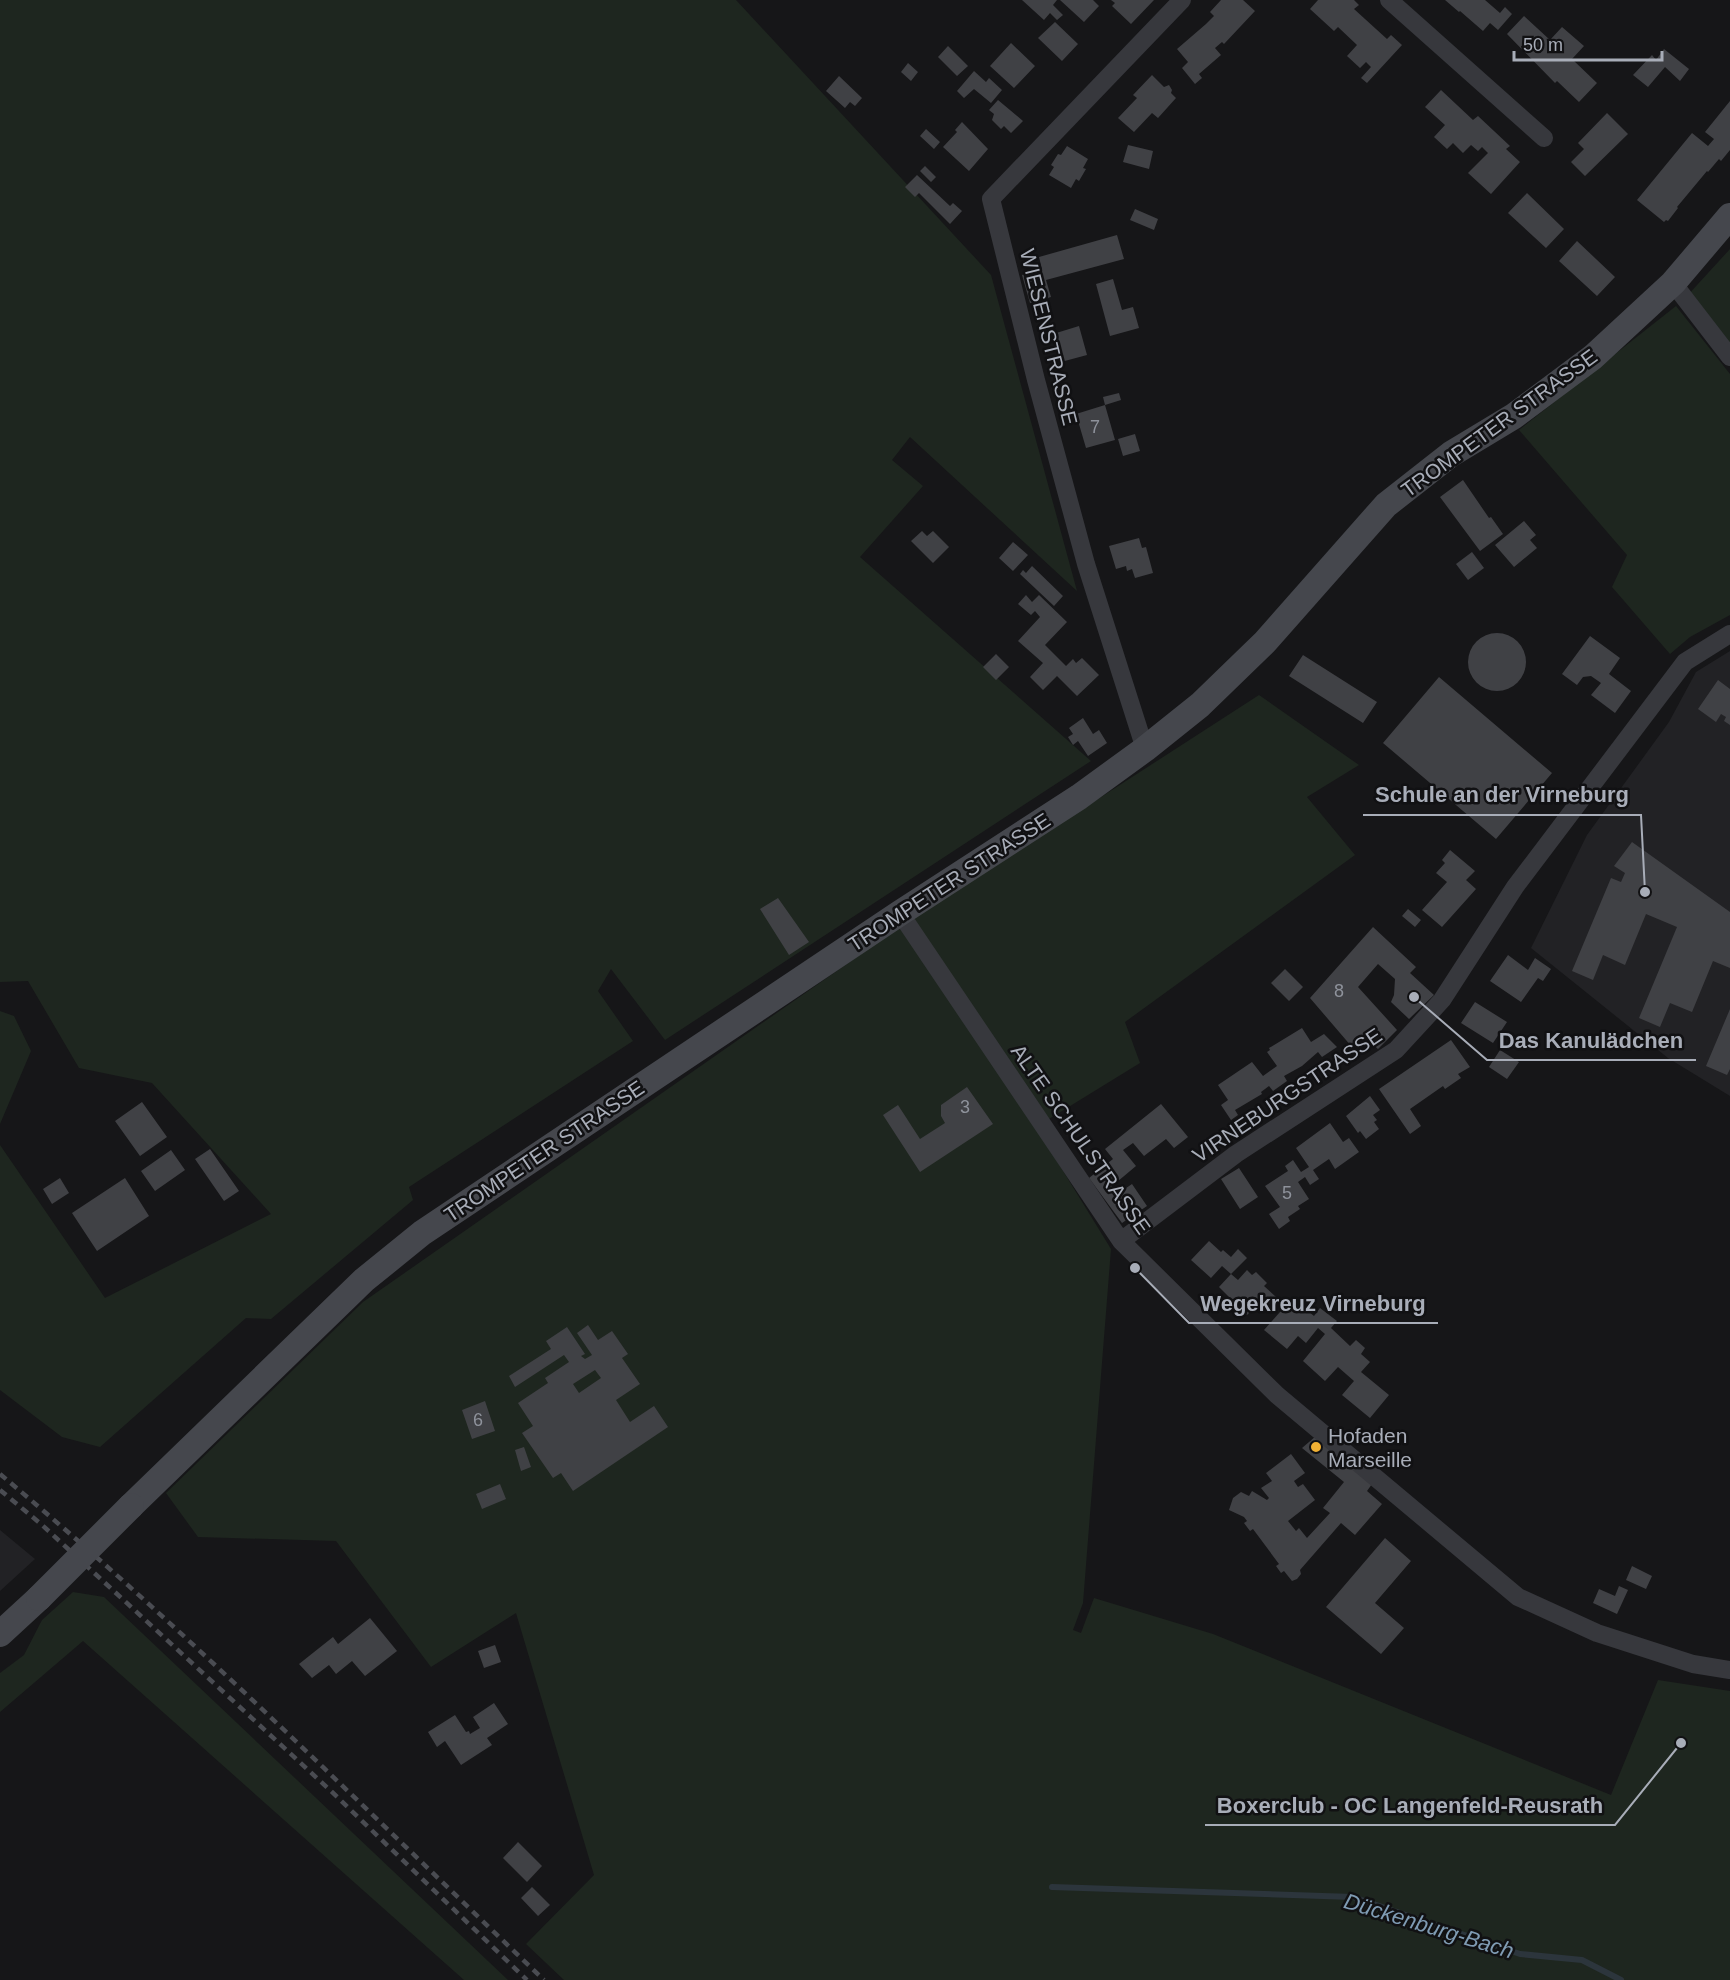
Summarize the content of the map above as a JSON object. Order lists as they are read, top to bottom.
{
  "streets": {
    "main road": ["TROMPETER STRASSE"],
    "street": ["WIESENSTRASSE", "VIRNEBURGSTRASSE", "ALTE SCHULSTRASSE"]
  },
  "crossings": [
    ["WIESENSTRASSE", "TROMPETER STRASSE"],
    ["TROMPETER STRASSE", "ALTE SCHULSTRASSE"],
    ["VIRNEBURGSTRASSE", "ALTE SCHULSTRASSE"]
  ],
  "water": ["Dückenburg-Bach"],
  "places": [
    "Schule an der Virneburg",
    "Das Kanulädchen",
    "Wegekreuz Virneburg",
    "Hofaden Marseille",
    "Boxerclub - OC Langenfeld-Reusrath"
  ],
  "house_numbers": [
    "7",
    "8",
    "3",
    "5",
    "6"
  ],
  "scale_bar": "50 m"
}
